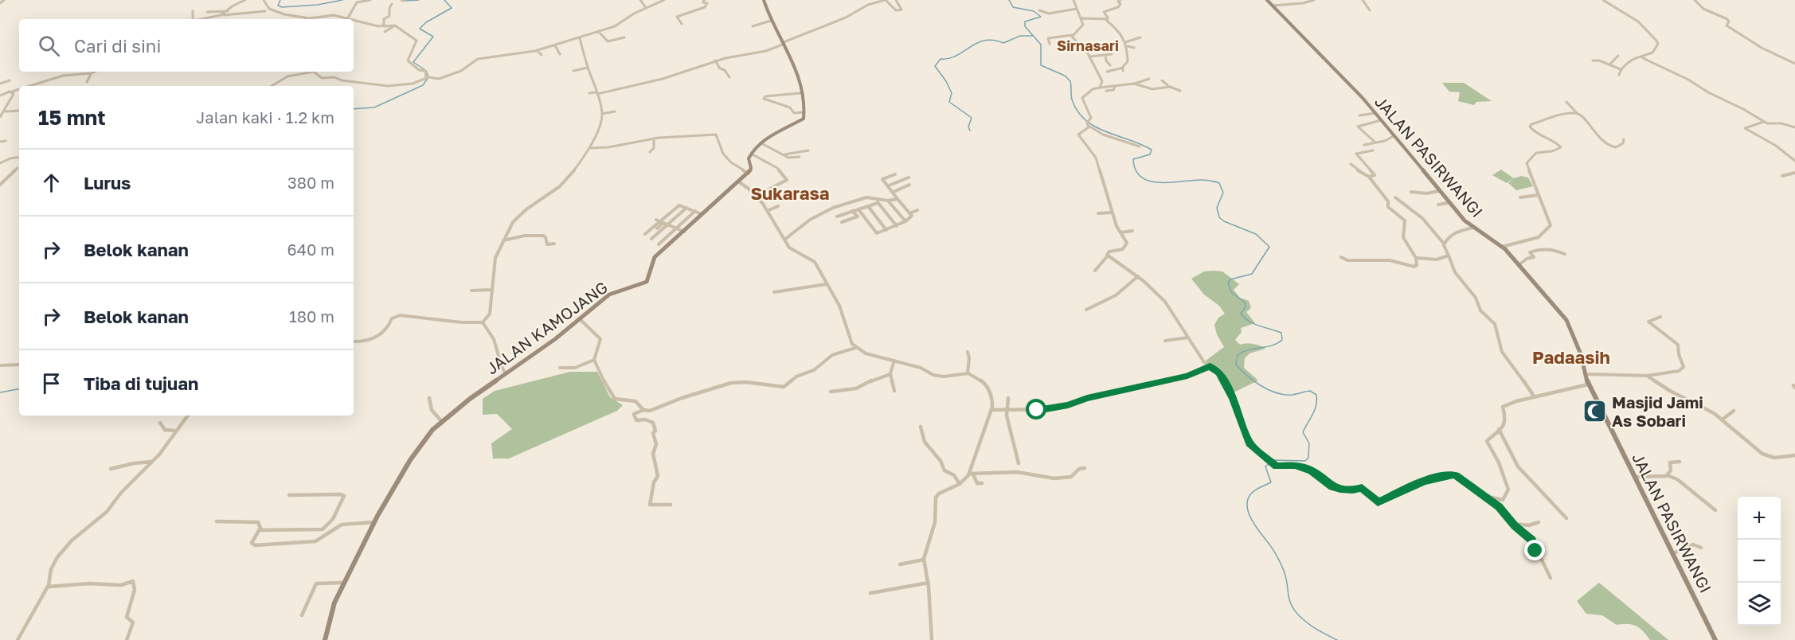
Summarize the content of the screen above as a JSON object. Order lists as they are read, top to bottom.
{
  "streets": {
    "main road": ["JALAN PASIRWANGI", "JALAN KAMOJANG"]
  },
  "districts": ["Sirnasari", "Sukarasa", "Padaasih"],
  "places": {
    "mosque": ["Masjid Jami As Sobari"]
  },
  "page": {
    "search": "Cari di sini",
    "heading": ["15 mnt", "Jalan kaki · 1.2 km"],
    "list": [
      ["Lurus", "380 m"],
      ["Belok kanan", "640 m"],
      ["Belok kanan", "180 m"],
      "Tiba di tujuan"
    ],
    "map_buttons": ["+", "−"]
  }
}
